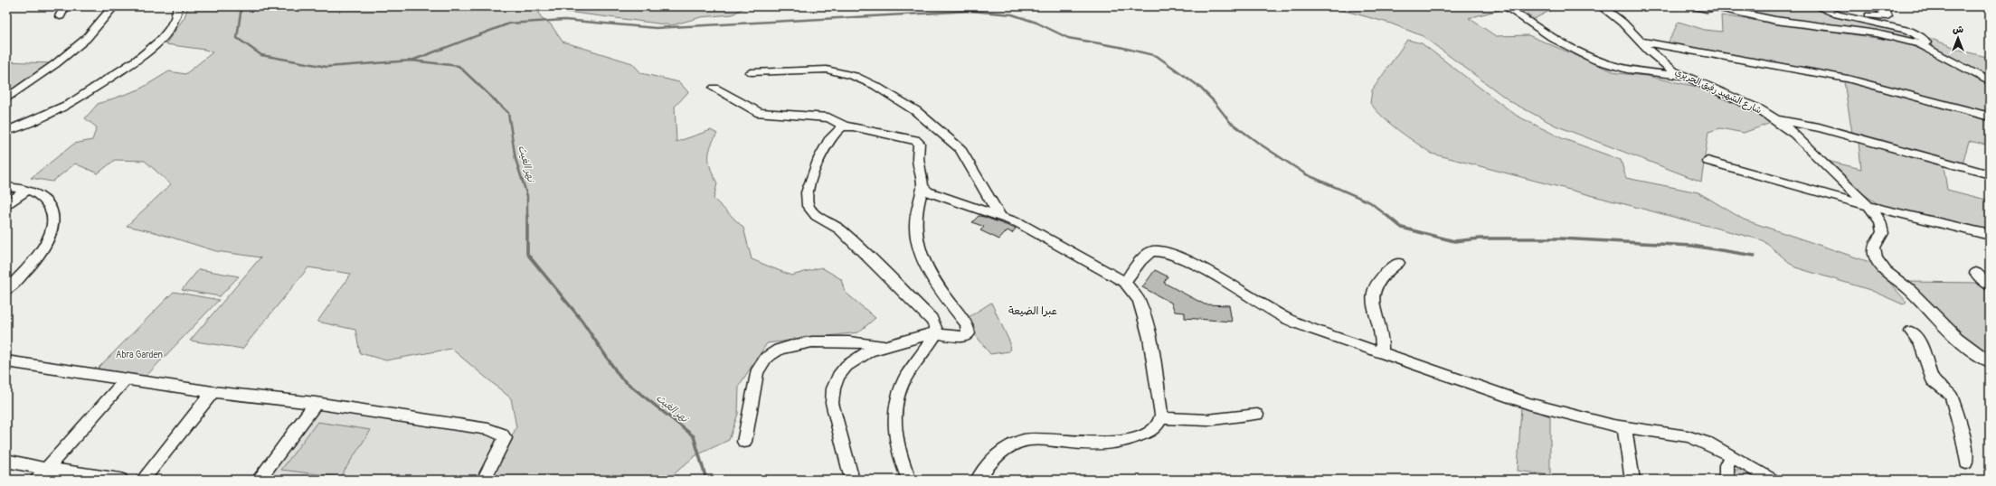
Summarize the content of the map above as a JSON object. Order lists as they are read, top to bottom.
{
  "streets": {
    "street": ["شارع الشهيد رفيق الحريري"]
  },
  "districts": ["عبرا الضيعة"],
  "water": ["نهر الغيث"],
  "parks": ["Abra Garden"],
  "north": "top"
}
